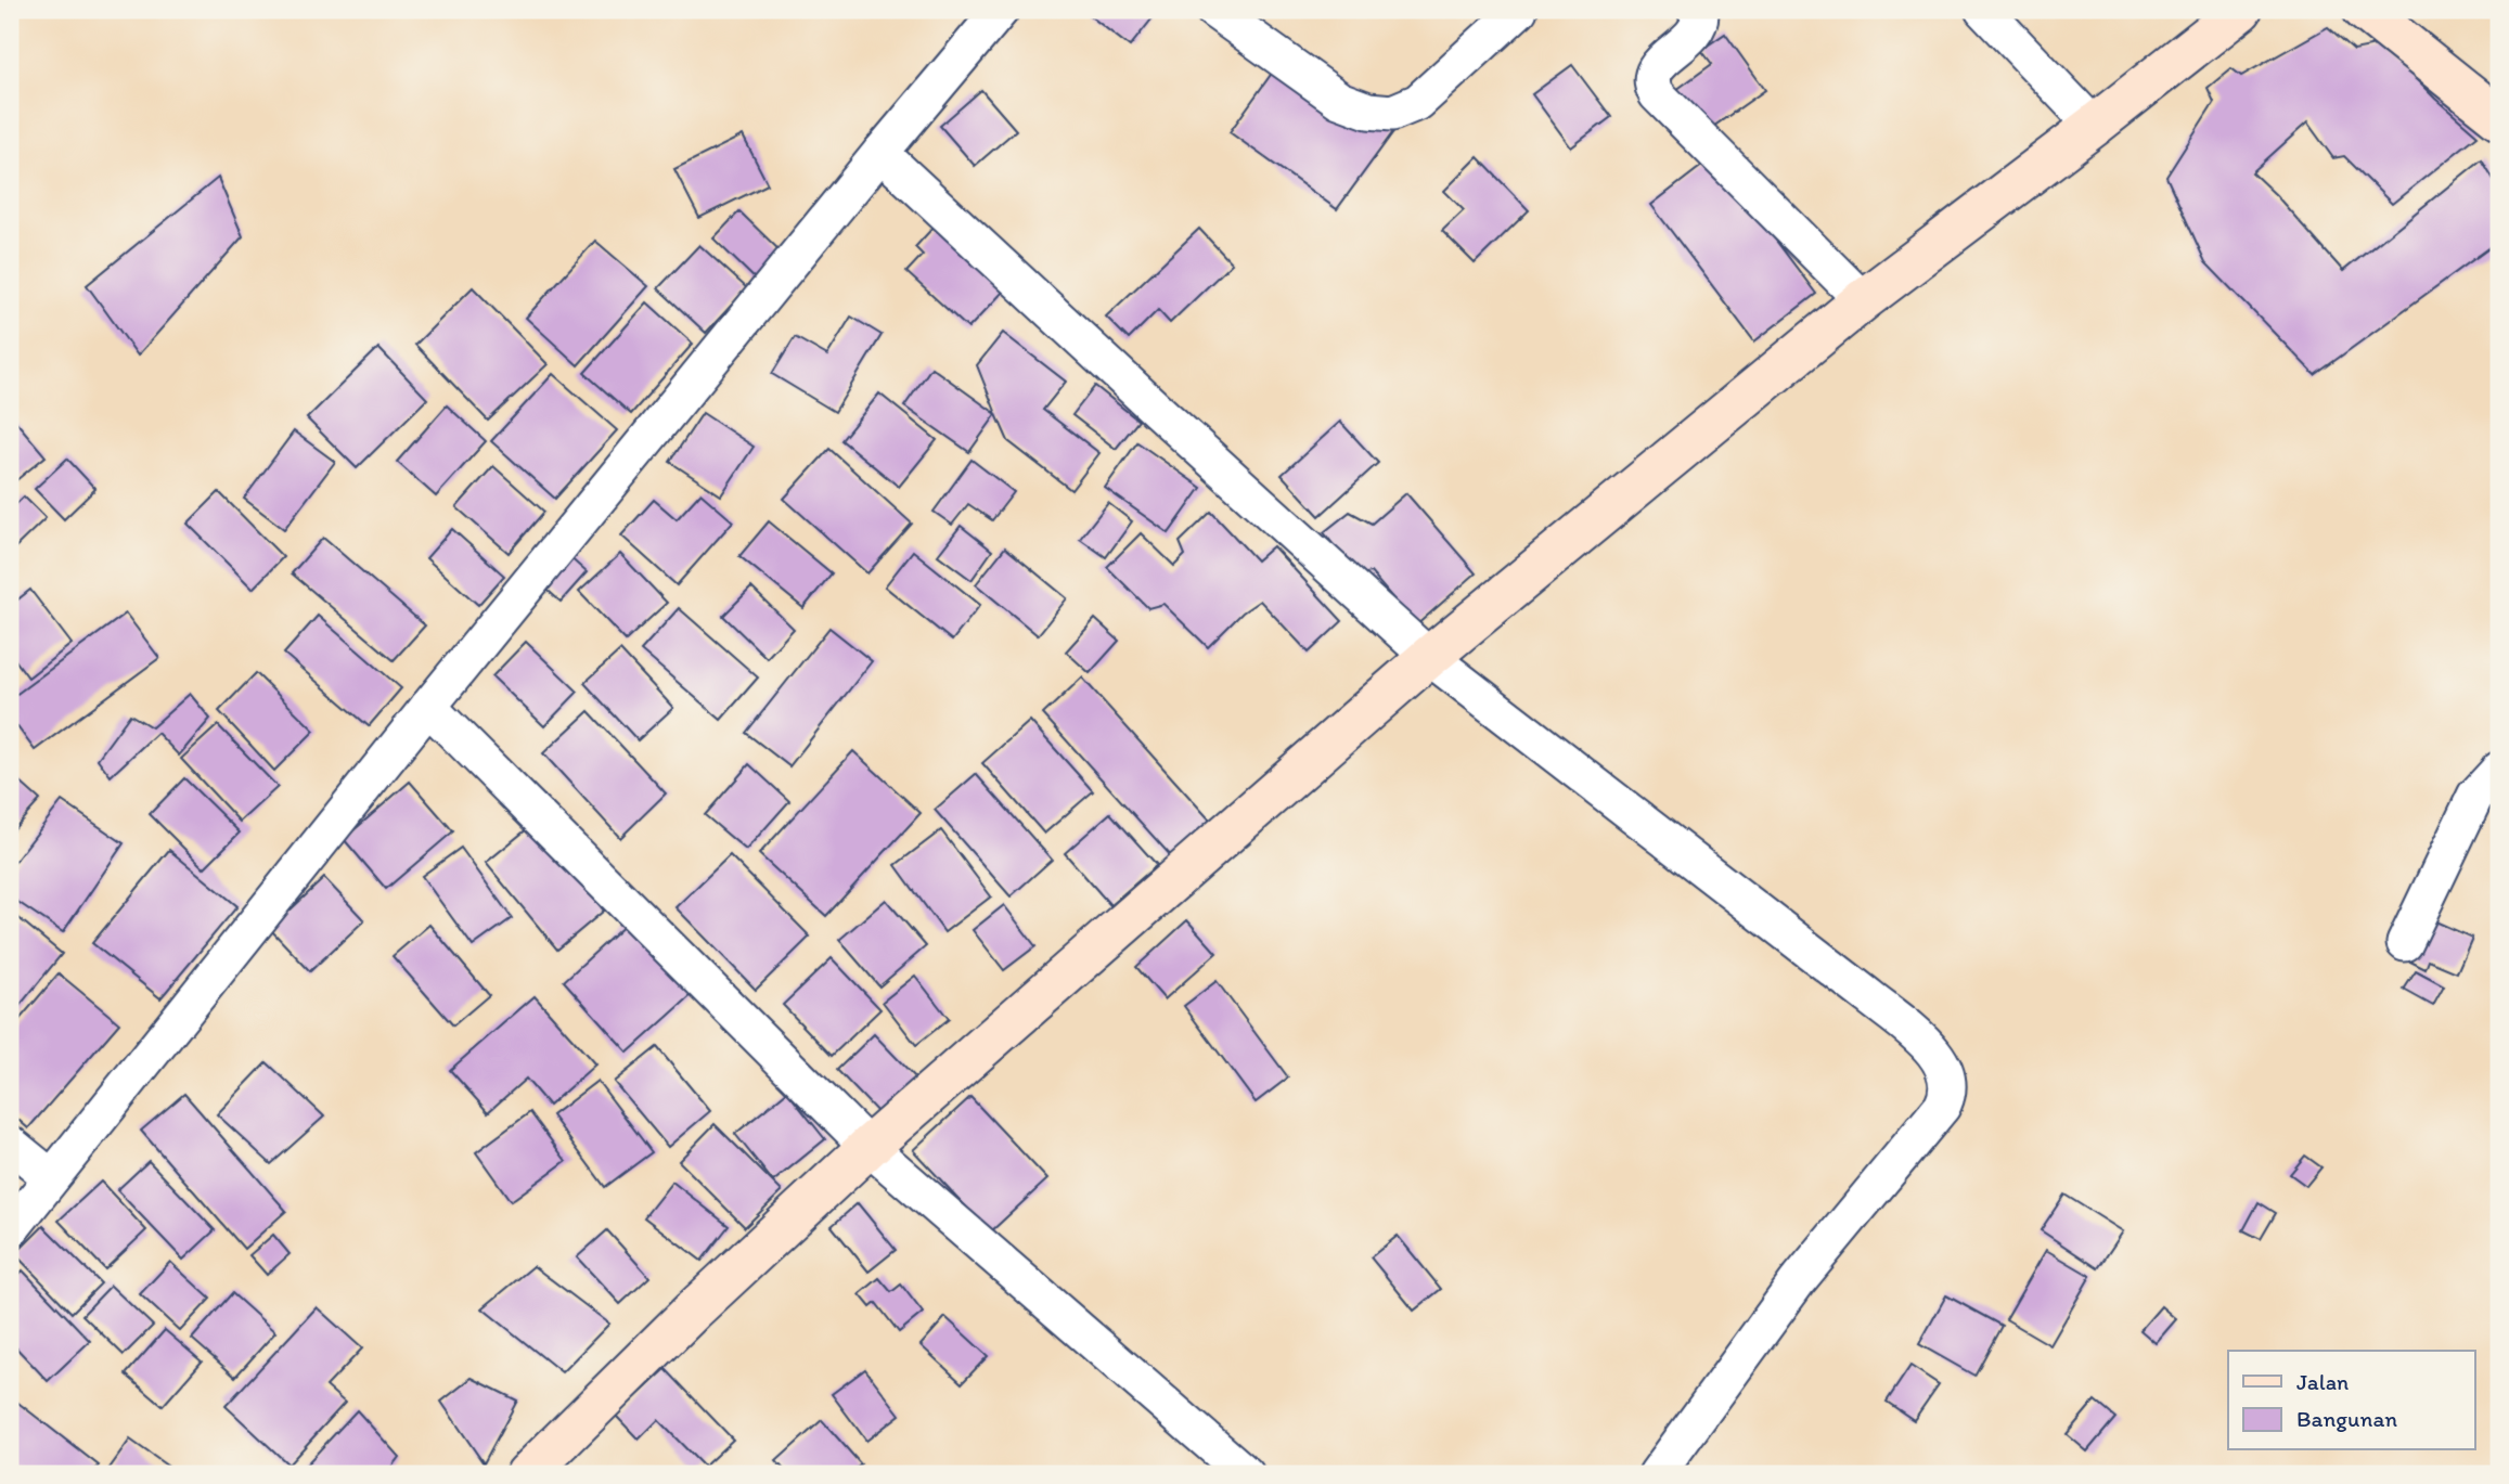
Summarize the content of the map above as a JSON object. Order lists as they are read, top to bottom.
{
  "legend": ["Jalan", "Bangunan"]
}
